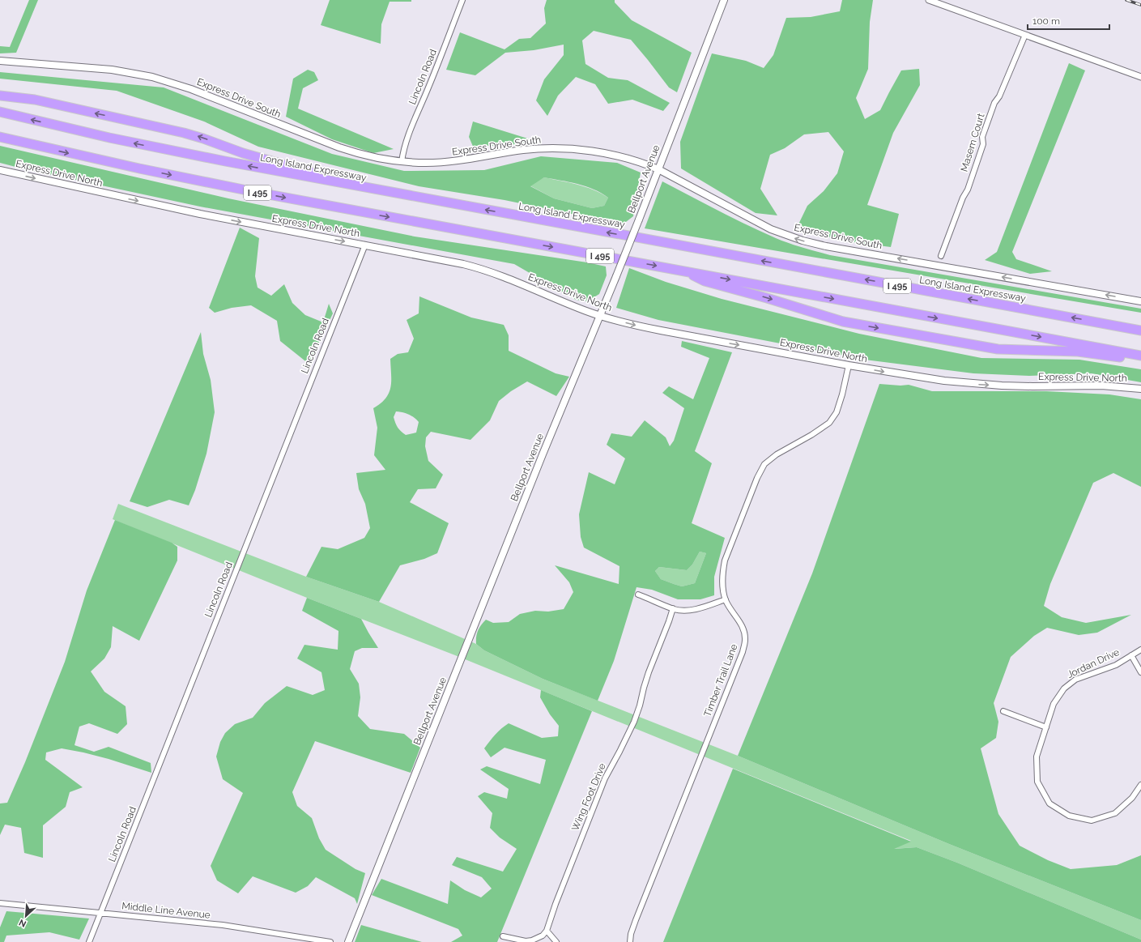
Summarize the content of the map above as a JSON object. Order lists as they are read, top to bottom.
{
  "streets": {
    "highway": ["Long Island Expressway", "I 495"],
    "main road": ["Express Drive South", "Express Drive North", "Bellport Avenue"],
    "street": [
      "Lincoln Road",
      "Masem Court",
      "Jordan Drive",
      "Timber Trail Lane",
      "Wing Foot Drive",
      "Middle Line Avenue"
    ]
  },
  "crossings": [
    ["Lincoln Road", "Express Drive South"],
    ["Lincoln Road", "Express Drive North"],
    ["Lincoln Road", "Middle Line Avenue"],
    ["Express Drive South", "Bellport Avenue"],
    ["Express Drive North", "Bellport Avenue"],
    ["Express Drive North", "Timber Trail Lane"]
  ],
  "one_way": ["Express Drive South", "Express Drive North"],
  "scale_bar": "100 m",
  "north": "bottom left"
}
